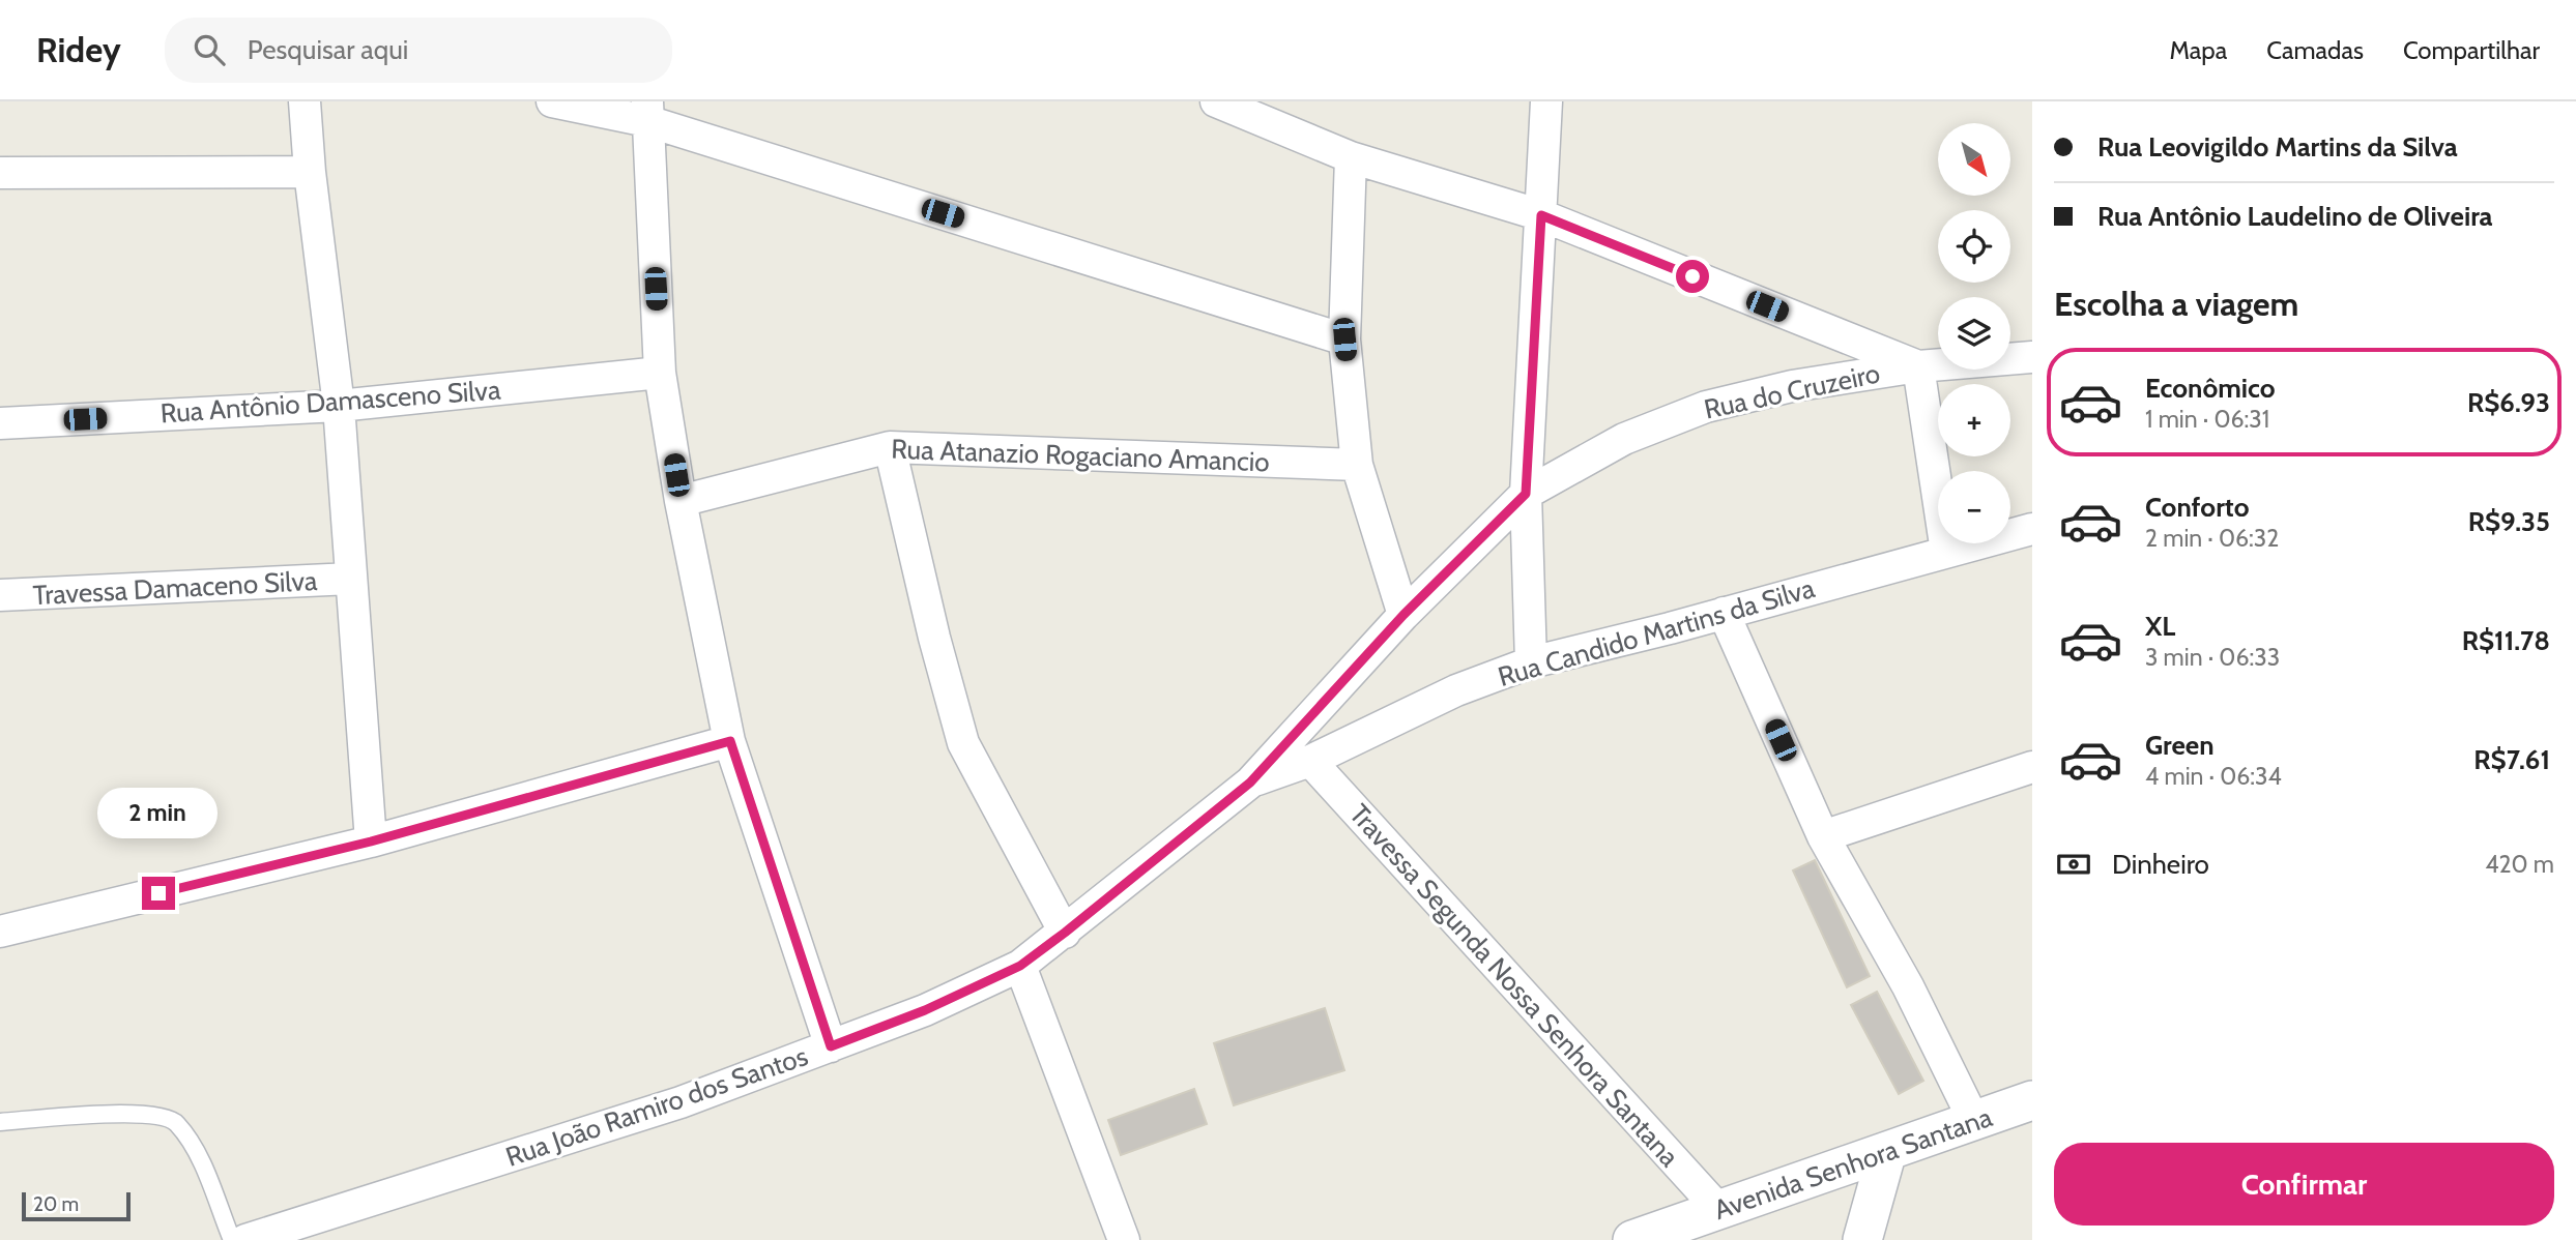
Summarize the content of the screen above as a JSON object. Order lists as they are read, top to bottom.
{
  "streets": {
    "street": [
      "Rua do Cruzeiro",
      "Rua Antônio Damasceno Silva",
      "Rua Atanazio Rogaciano Amancio",
      "Travessa Damaceno Silva",
      "Rua Candido Martins da Silva",
      "Travessa Segunda Nossa Senhora Santana",
      "Rua João Ramiro dos Santos",
      "Avenida Senhora Santana"
    ]
  },
  "crossings": [
    ["Rua do Cruzeiro", "Rua João Ramiro dos Santos"],
    ["Rua Candido Martins da Silva", "Travessa Segunda Nossa Senhora Santana"],
    ["Rua Candido Martins da Silva", "Rua João Ramiro dos Santos"],
    ["Travessa Segunda Nossa Senhora Santana", "Avenida Senhora Santana"]
  ],
  "scale_bar": "20 m",
  "north": "bottom right",
  "page": {
    "header": "Ridey",
    "search": "Pesquisar aqui",
    "nav": ["Mapa", "Camadas", "Compartilhar"],
    "banner": ["Rua Leovigildo Martins da Silva", "Rua Antônio Laudelino de Oliveira"],
    "map_buttons": ["+", "−"],
    "heading": "Escolha a viagem",
    "list": [
      {
        "name": "Econômico",
        "note": "1 min · 06:31",
        "value": "R$6.93"
      },
      {
        "name": "Conforto",
        "note": "2 min · 06:32",
        "value": "R$9.35"
      },
      {
        "name": "XL",
        "note": "3 min · 06:33",
        "value": "R$11.78"
      },
      {
        "name": "Green",
        "note": "4 min · 06:34",
        "value": "R$7.61"
      }
    ],
    "bubble": "2 min",
    "pay": ["Dinheiro", "420 m"],
    "buttons": "Confirmar",
    "scale": "20 m"
  }
}
